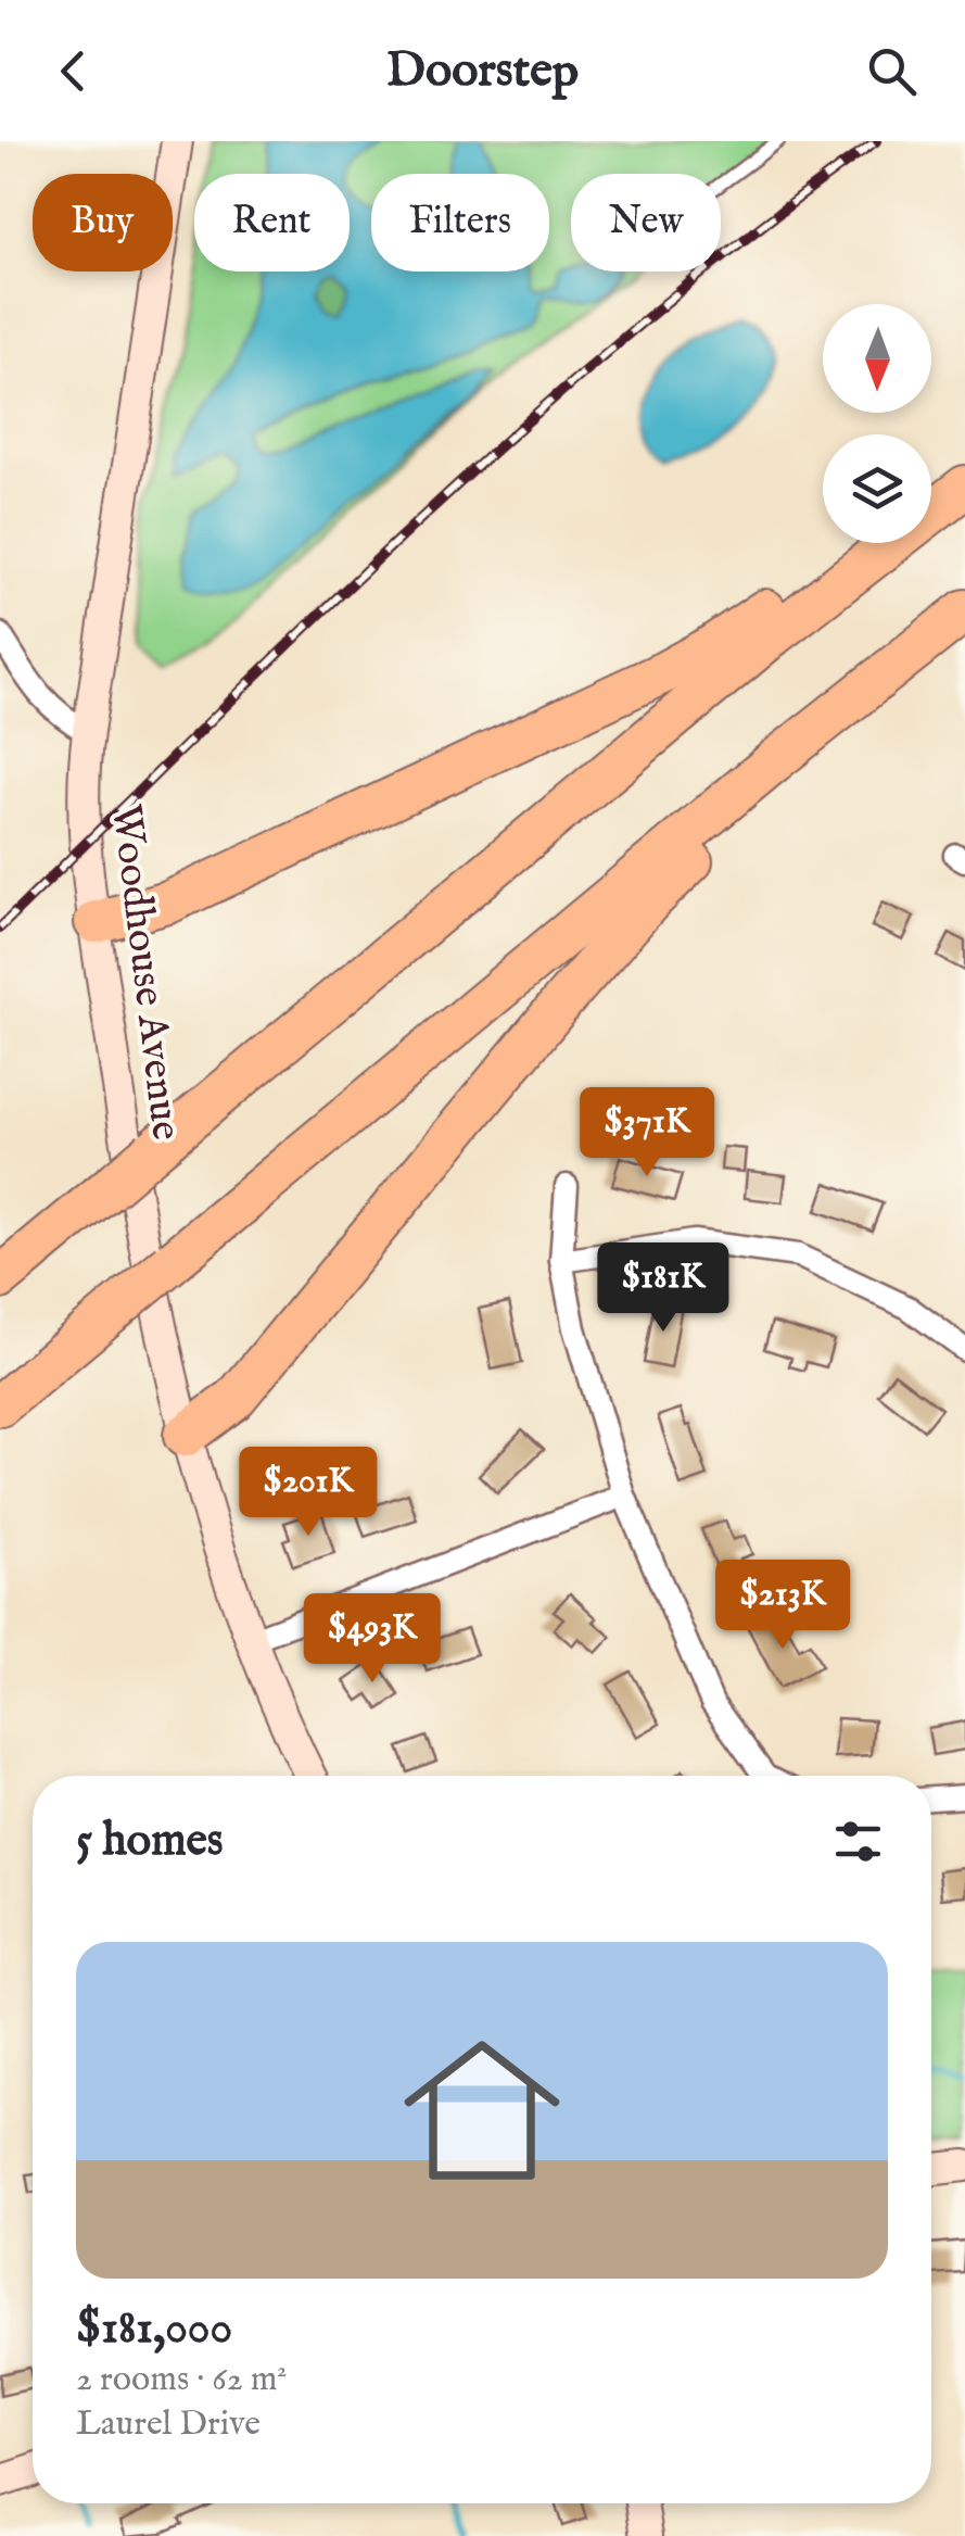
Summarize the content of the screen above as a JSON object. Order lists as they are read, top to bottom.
{
  "streets": {
    "main road": ["Woodhouse Avenue"]
  },
  "north": "bottom",
  "page": {
    "header": "Doorstep",
    "chip": [
      "Buy",
      "Rent",
      "Filters",
      "New"
    ],
    "price": [
      "$371K",
      "$181K",
      "$201K",
      "$213K",
      "$493K"
    ],
    "heading": "5 homes",
    "list": [
      {
        "name": "$181,000",
        "note": "2 rooms · 62 m² · Laurel Drive"
      }
    ]
  }
}
